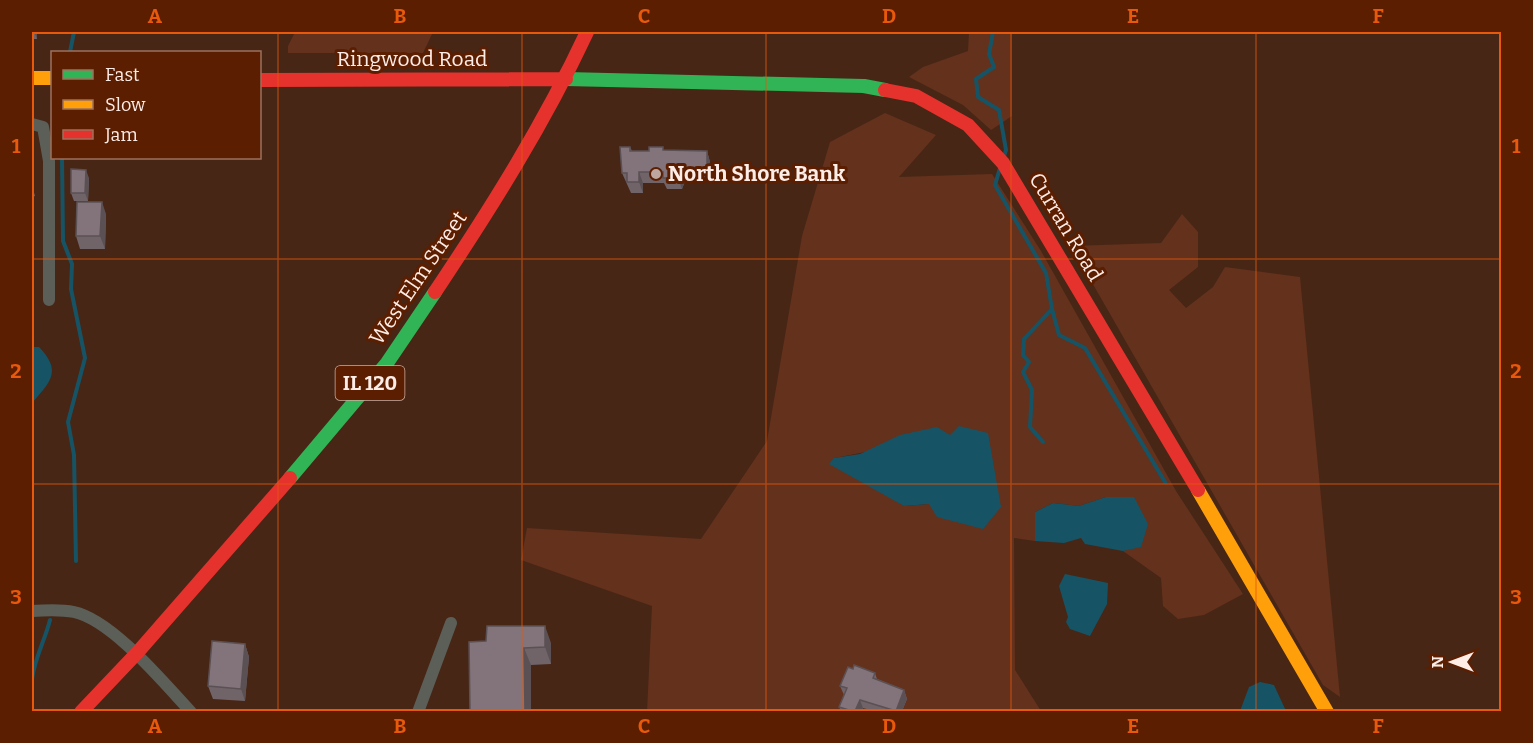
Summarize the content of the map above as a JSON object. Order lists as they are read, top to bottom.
{
  "streets": {
    "street": [
      "Ringwood Road",
      "Curran Road",
      "West Elm Street",
      "IL 120"
    ]
  },
  "crossings": [
    ["Ringwood Road", "Curran Road"],
    ["Ringwood Road", "West Elm Street"],
    ["Curran Road", "West Elm Street"]
  ],
  "places": ["North Shore Bank"],
  "legend": ["Fast", "Slow", "Jam"],
  "north": "left",
  "grid": {
    "columns": [
      "A",
      "B",
      "C",
      "D",
      "E",
      "F"
    ],
    "rows": ["1", "2", "3"]
  }
}
